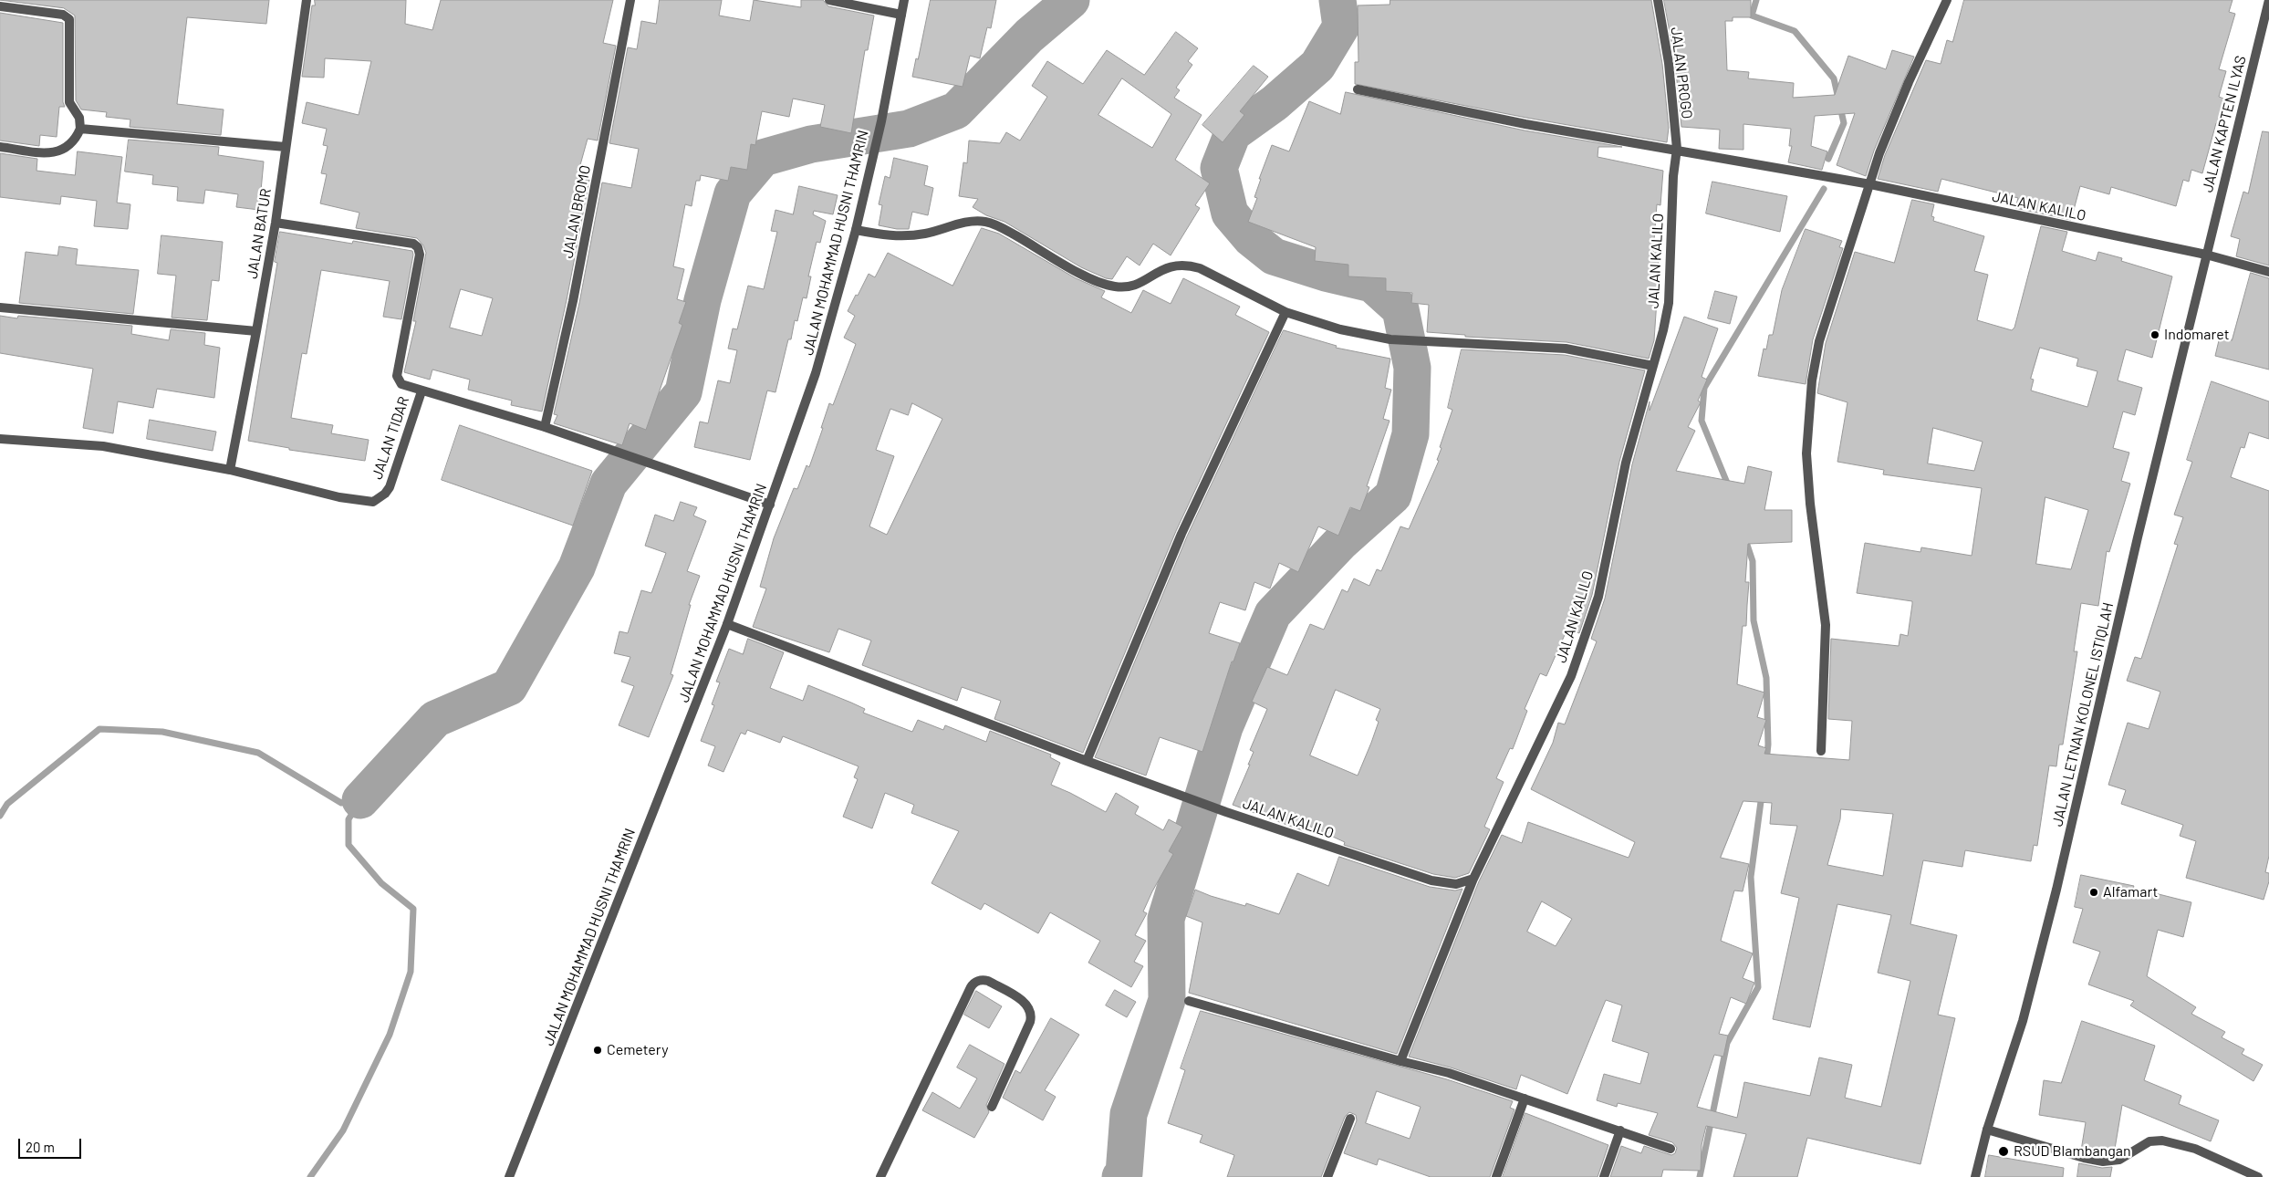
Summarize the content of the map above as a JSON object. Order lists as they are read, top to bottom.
{
  "streets": {
    "street": [
      "JALAN PROGO",
      "JALAN KAPTEN ILYAS",
      "JALAN KALILO",
      "JALAN BROMO",
      "JALAN BATUR",
      "JALAN MOHAMMAD HUSNI THAMRIN",
      "JALAN TIDAR",
      "JALAN LETNAN KOLONEL ISTIQLAH"
    ]
  },
  "crossings": [
    ["JALAN PROGO", "JALAN KALILO"],
    ["JALAN KAPTEN ILYAS", "JALAN KALILO"],
    ["JALAN KAPTEN ILYAS", "JALAN LETNAN KOLONEL ISTIQLAH"],
    ["JALAN KALILO", "JALAN MOHAMMAD HUSNI THAMRIN"],
    ["JALAN KALILO", "JALAN LETNAN KOLONEL ISTIQLAH"],
    ["JALAN BROMO", "JALAN TIDAR"],
    ["JALAN BATUR", "JALAN TIDAR"],
    ["JALAN MOHAMMAD HUSNI THAMRIN", "JALAN TIDAR"]
  ],
  "places": [
    "Indomaret",
    "Alfamart",
    "Cemetery",
    "RSUD Blambangan"
  ],
  "scale_bar": "20 m"
}
